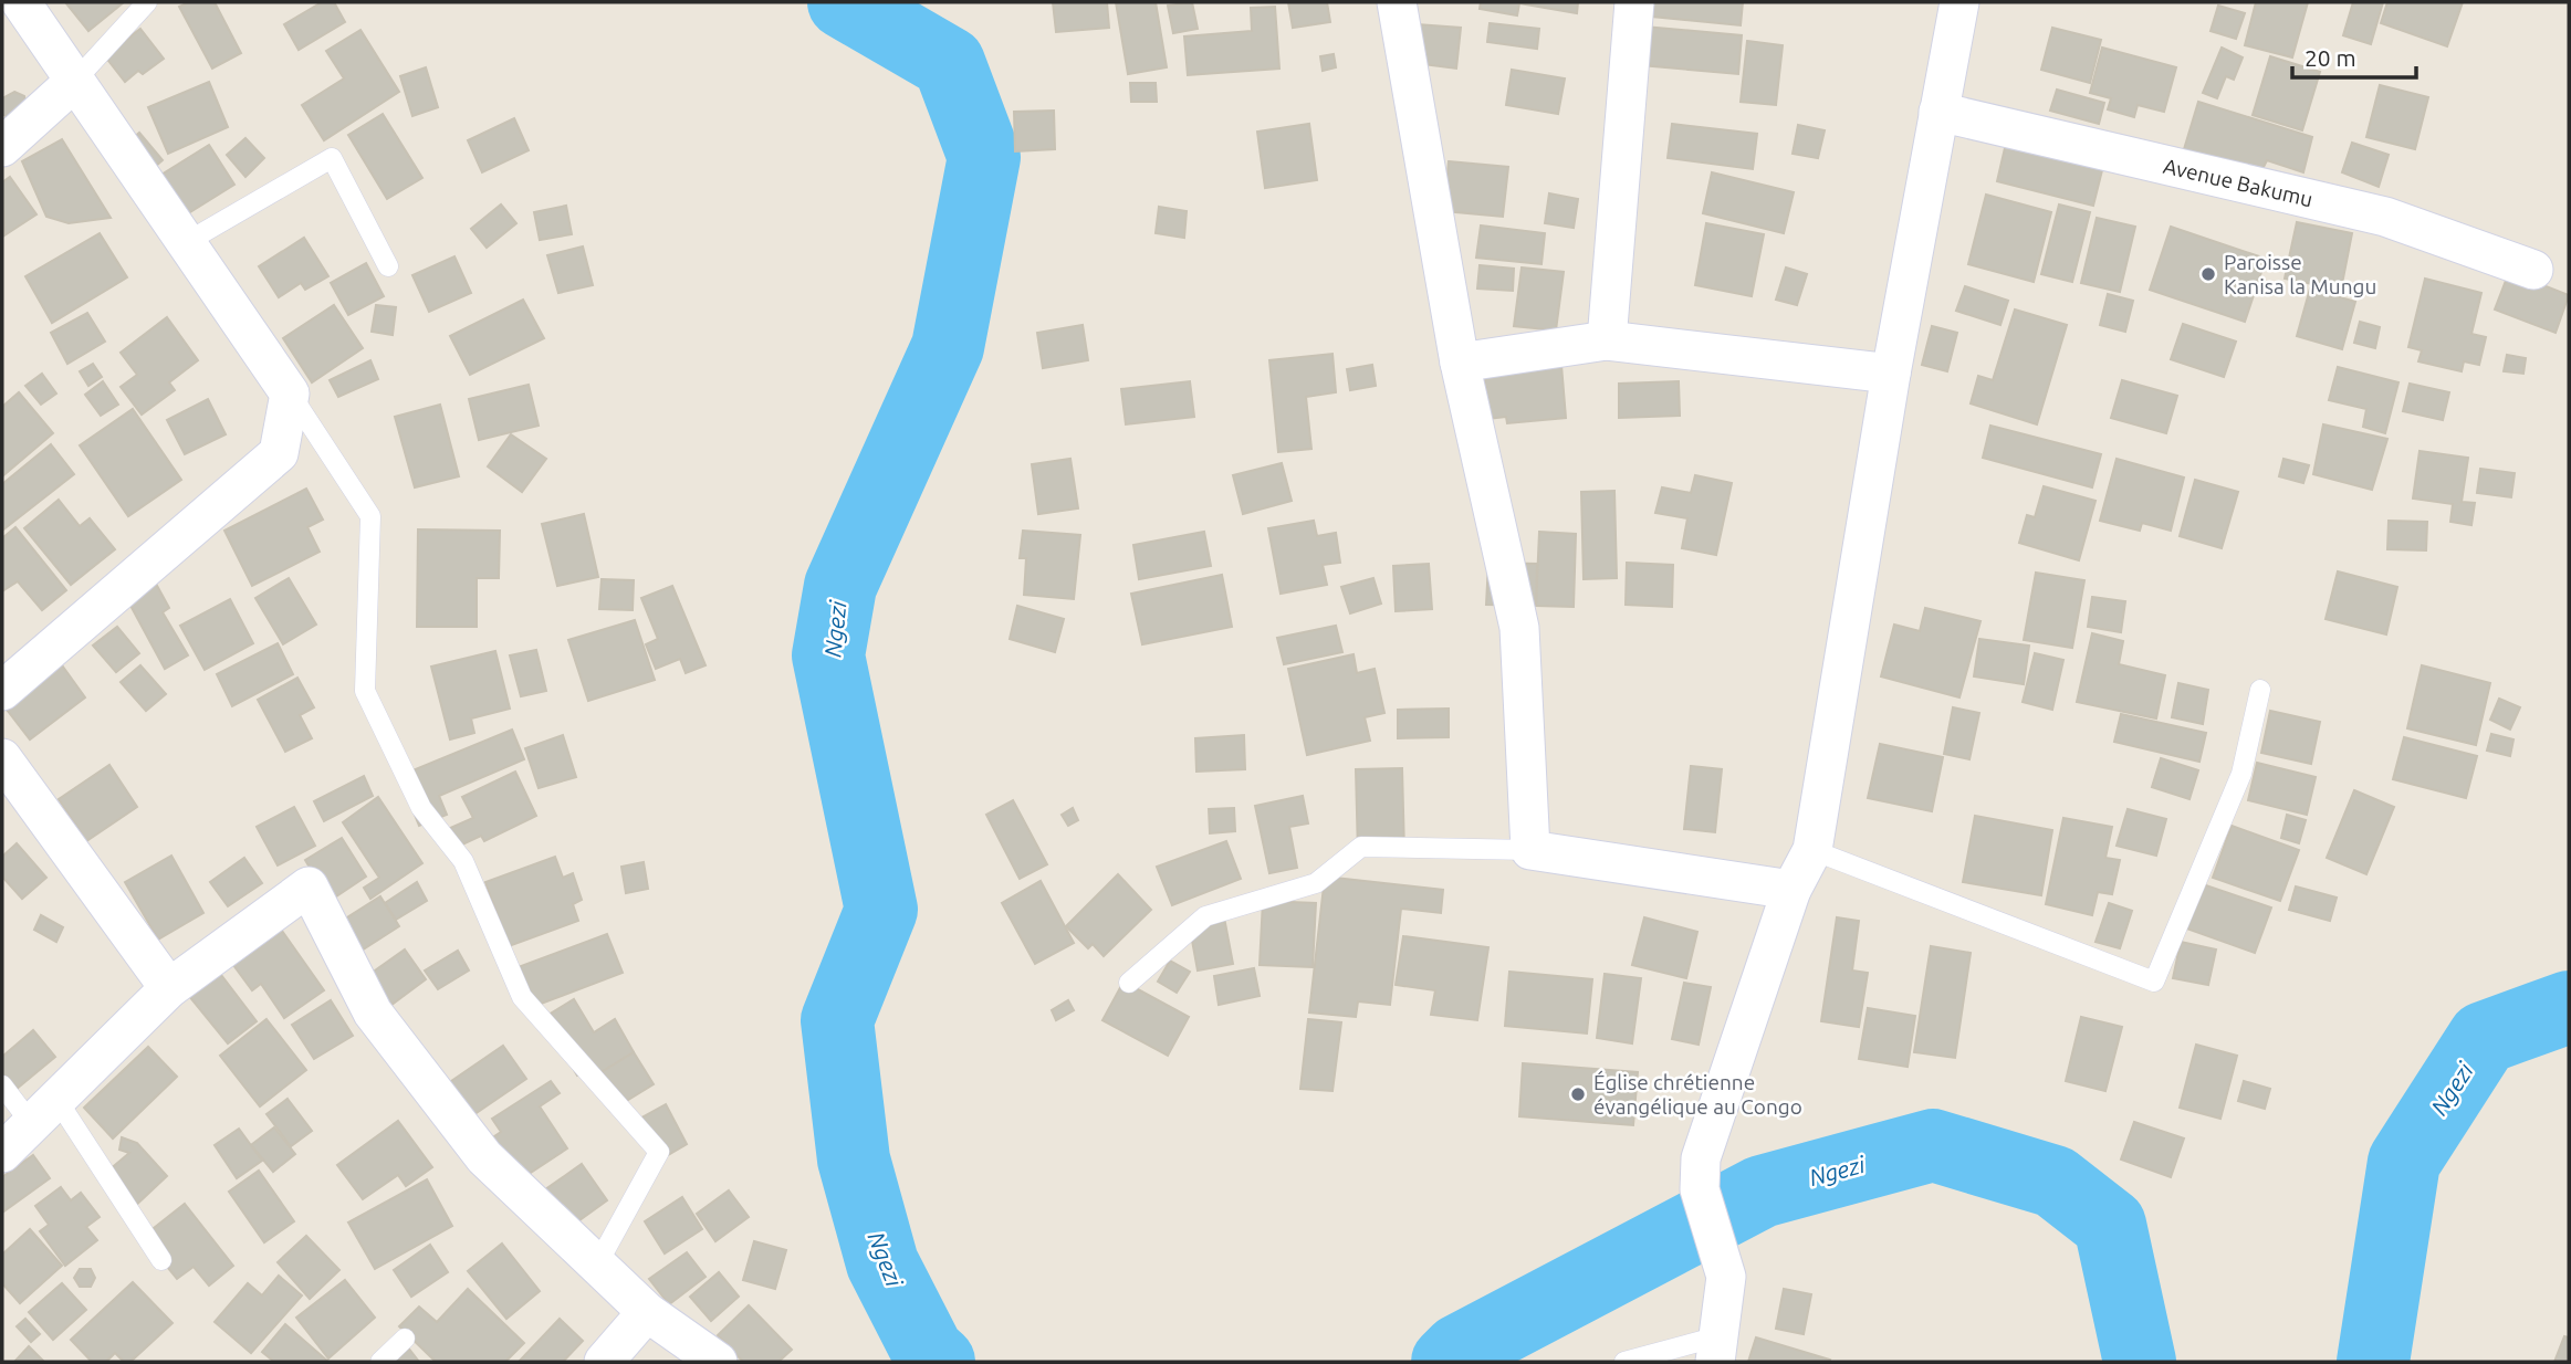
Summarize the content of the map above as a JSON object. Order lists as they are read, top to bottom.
{
  "streets": {
    "street": ["Avenue Bakumu"]
  },
  "water": ["Ngezi"],
  "places": ["Paroisse Kanisa la Mungu", "Église chrétienne évangélique au Congo"],
  "scale_bar": "20 m"
}
